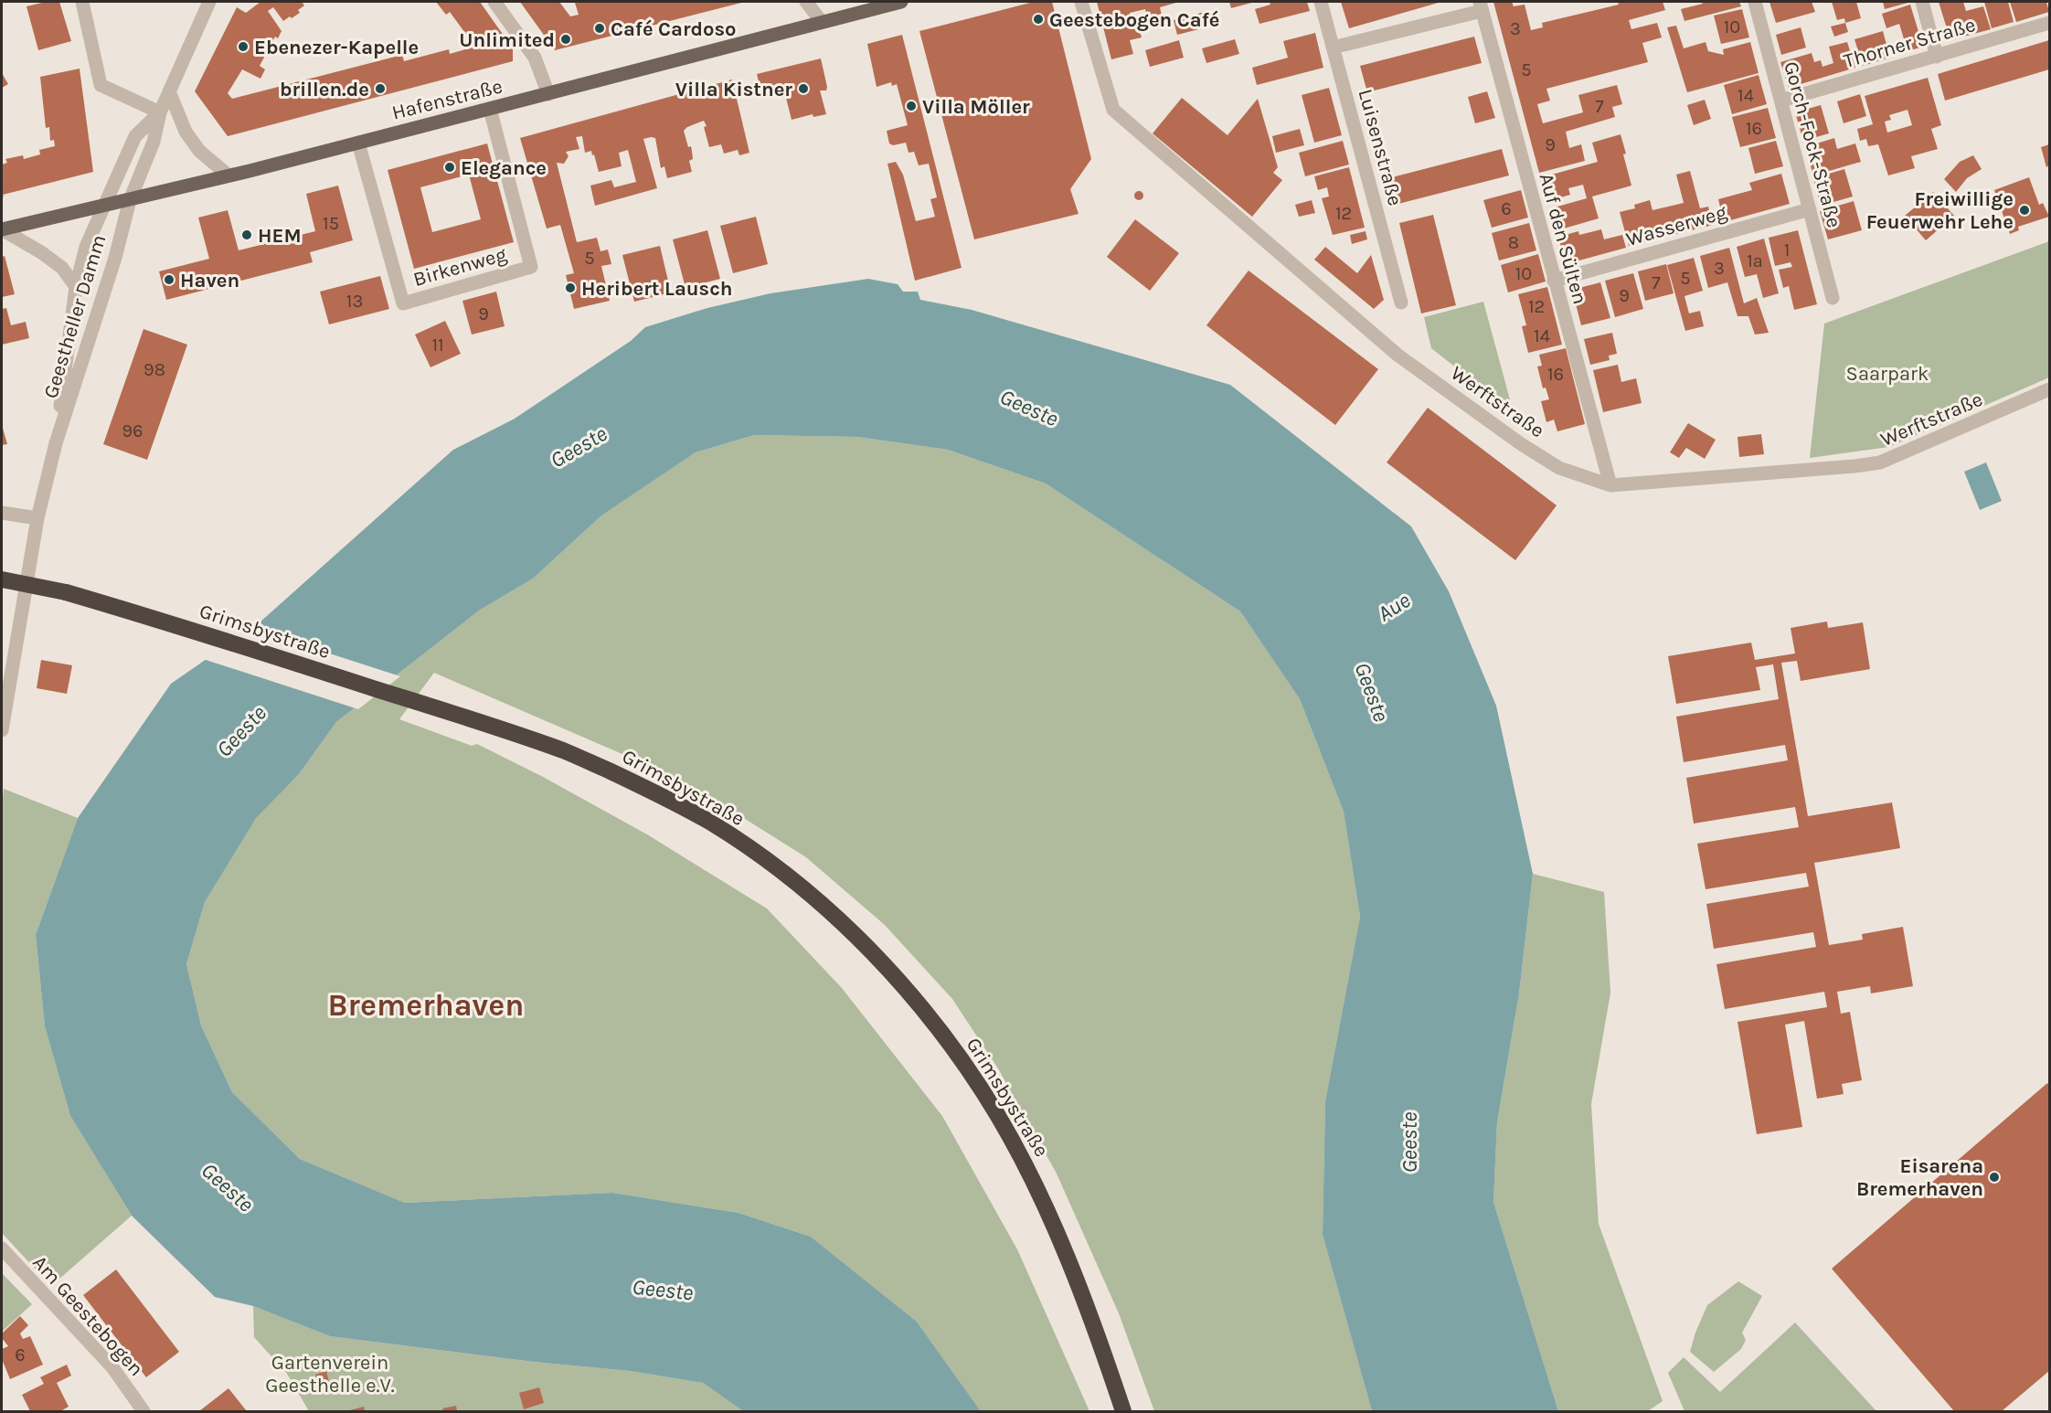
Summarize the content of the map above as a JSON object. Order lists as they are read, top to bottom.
{
  "streets": {
    "highway": ["Grimsbystraße"],
    "main road": ["Hafenstraße"],
    "street": [
      "Thorner Straße",
      "Gorch-Fock-Straße",
      "Luisenstraße",
      "Wasserweg",
      "Auf den Sülten",
      "Birkenweg",
      "Geestheller Damm",
      "Werftstraße",
      "Am Geestebogen"
    ]
  },
  "crossings": [
    ["Thorner Straße", "Gorch-Fock-Straße"],
    ["Hafenstraße", "Birkenweg"],
    ["Hafenstraße", "Geestheller Damm"],
    ["Gorch-Fock-Straße", "Wasserweg"],
    ["Wasserweg", "Auf den Sülten"],
    ["Auf den Sülten", "Werftstraße"]
  ],
  "districts": ["Bremerhaven"],
  "water": ["Geeste", "Aue"],
  "parks": ["Saarpark", "Gartenverein Geesthelle e.V."],
  "places": [
    "Geestebogen Café",
    "Café Cardoso",
    "Unlimited",
    "Ebenezer-Kapelle",
    "brillen.de",
    "Villa Kistner",
    "Villa Möller",
    "Elegance",
    "Freiwillige Feuerwehr Lehe",
    "HEM",
    "Haven",
    "Heribert Lausch",
    "Eisarena Bremerhaven"
  ],
  "house_numbers": [
    "10",
    "3",
    "5",
    "14",
    "7",
    "16",
    "9",
    "6",
    "12",
    "15",
    "8",
    "1",
    "5",
    "1a",
    "3",
    "10",
    "5",
    "7",
    "9",
    "13",
    "12",
    "9",
    "14",
    "11",
    "98",
    "16",
    "96",
    "6"
  ]
}
